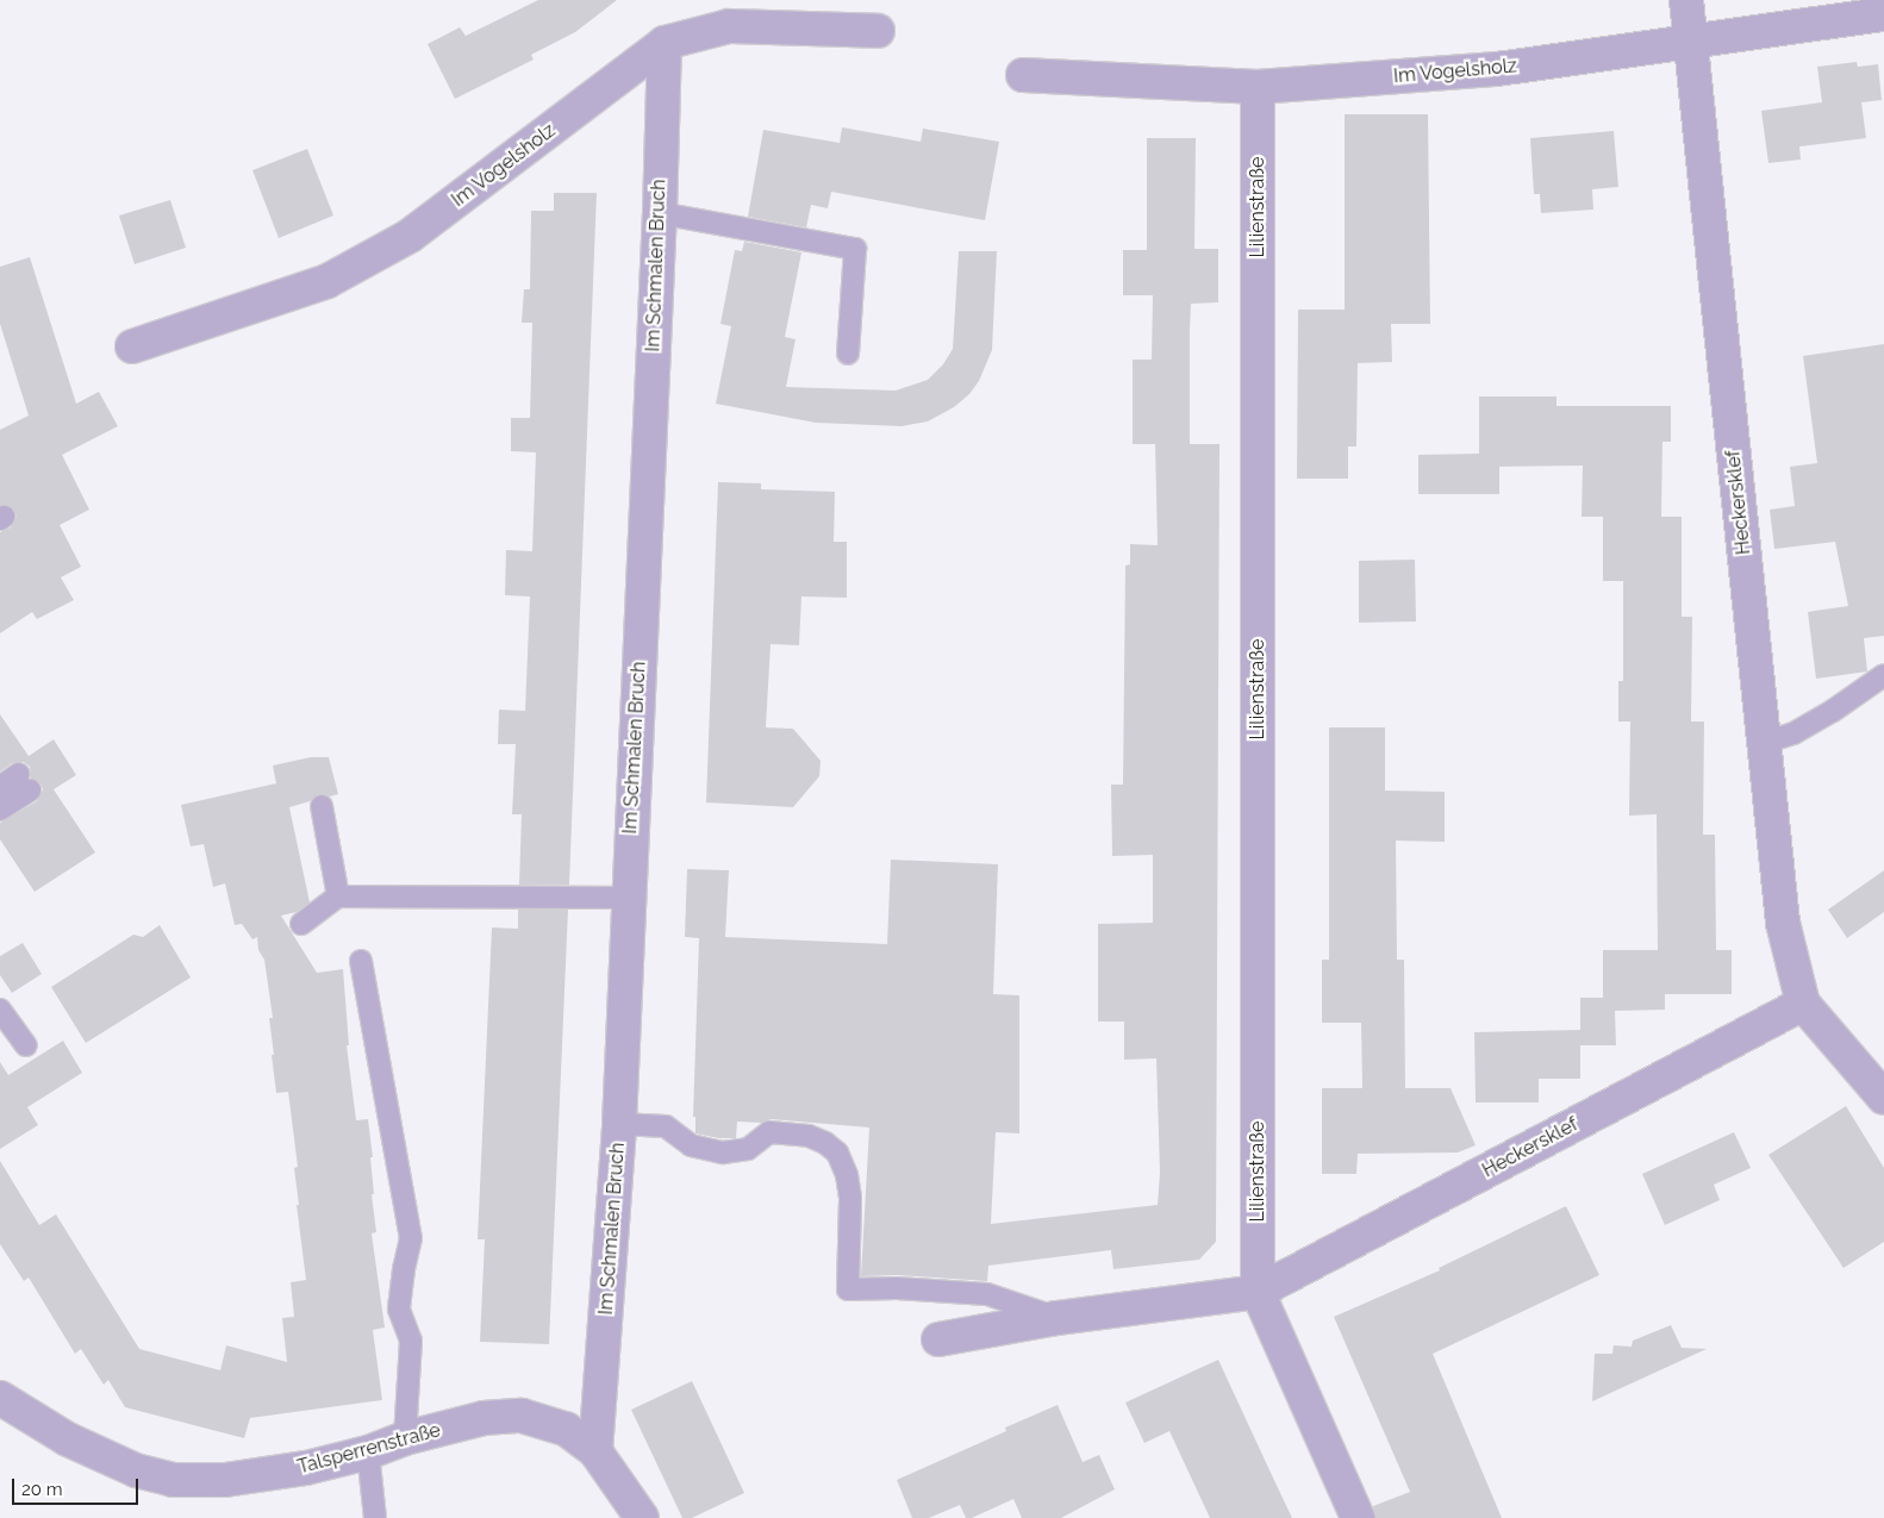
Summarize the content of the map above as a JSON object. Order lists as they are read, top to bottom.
{
  "streets": {
    "street": [
      "Im Vogelsholz",
      "Lilienstraße",
      "Im Schmalen Bruch",
      "Heckersklef",
      "Talsperrenstraße"
    ]
  },
  "crossings": [
    ["Im Vogelsholz", "Lilienstraße"],
    ["Im Vogelsholz", "Im Schmalen Bruch"],
    ["Im Vogelsholz", "Heckersklef"],
    ["Lilienstraße", "Heckersklef"],
    ["Im Schmalen Bruch", "Talsperrenstraße"]
  ],
  "scale_bar": "20 m"
}
